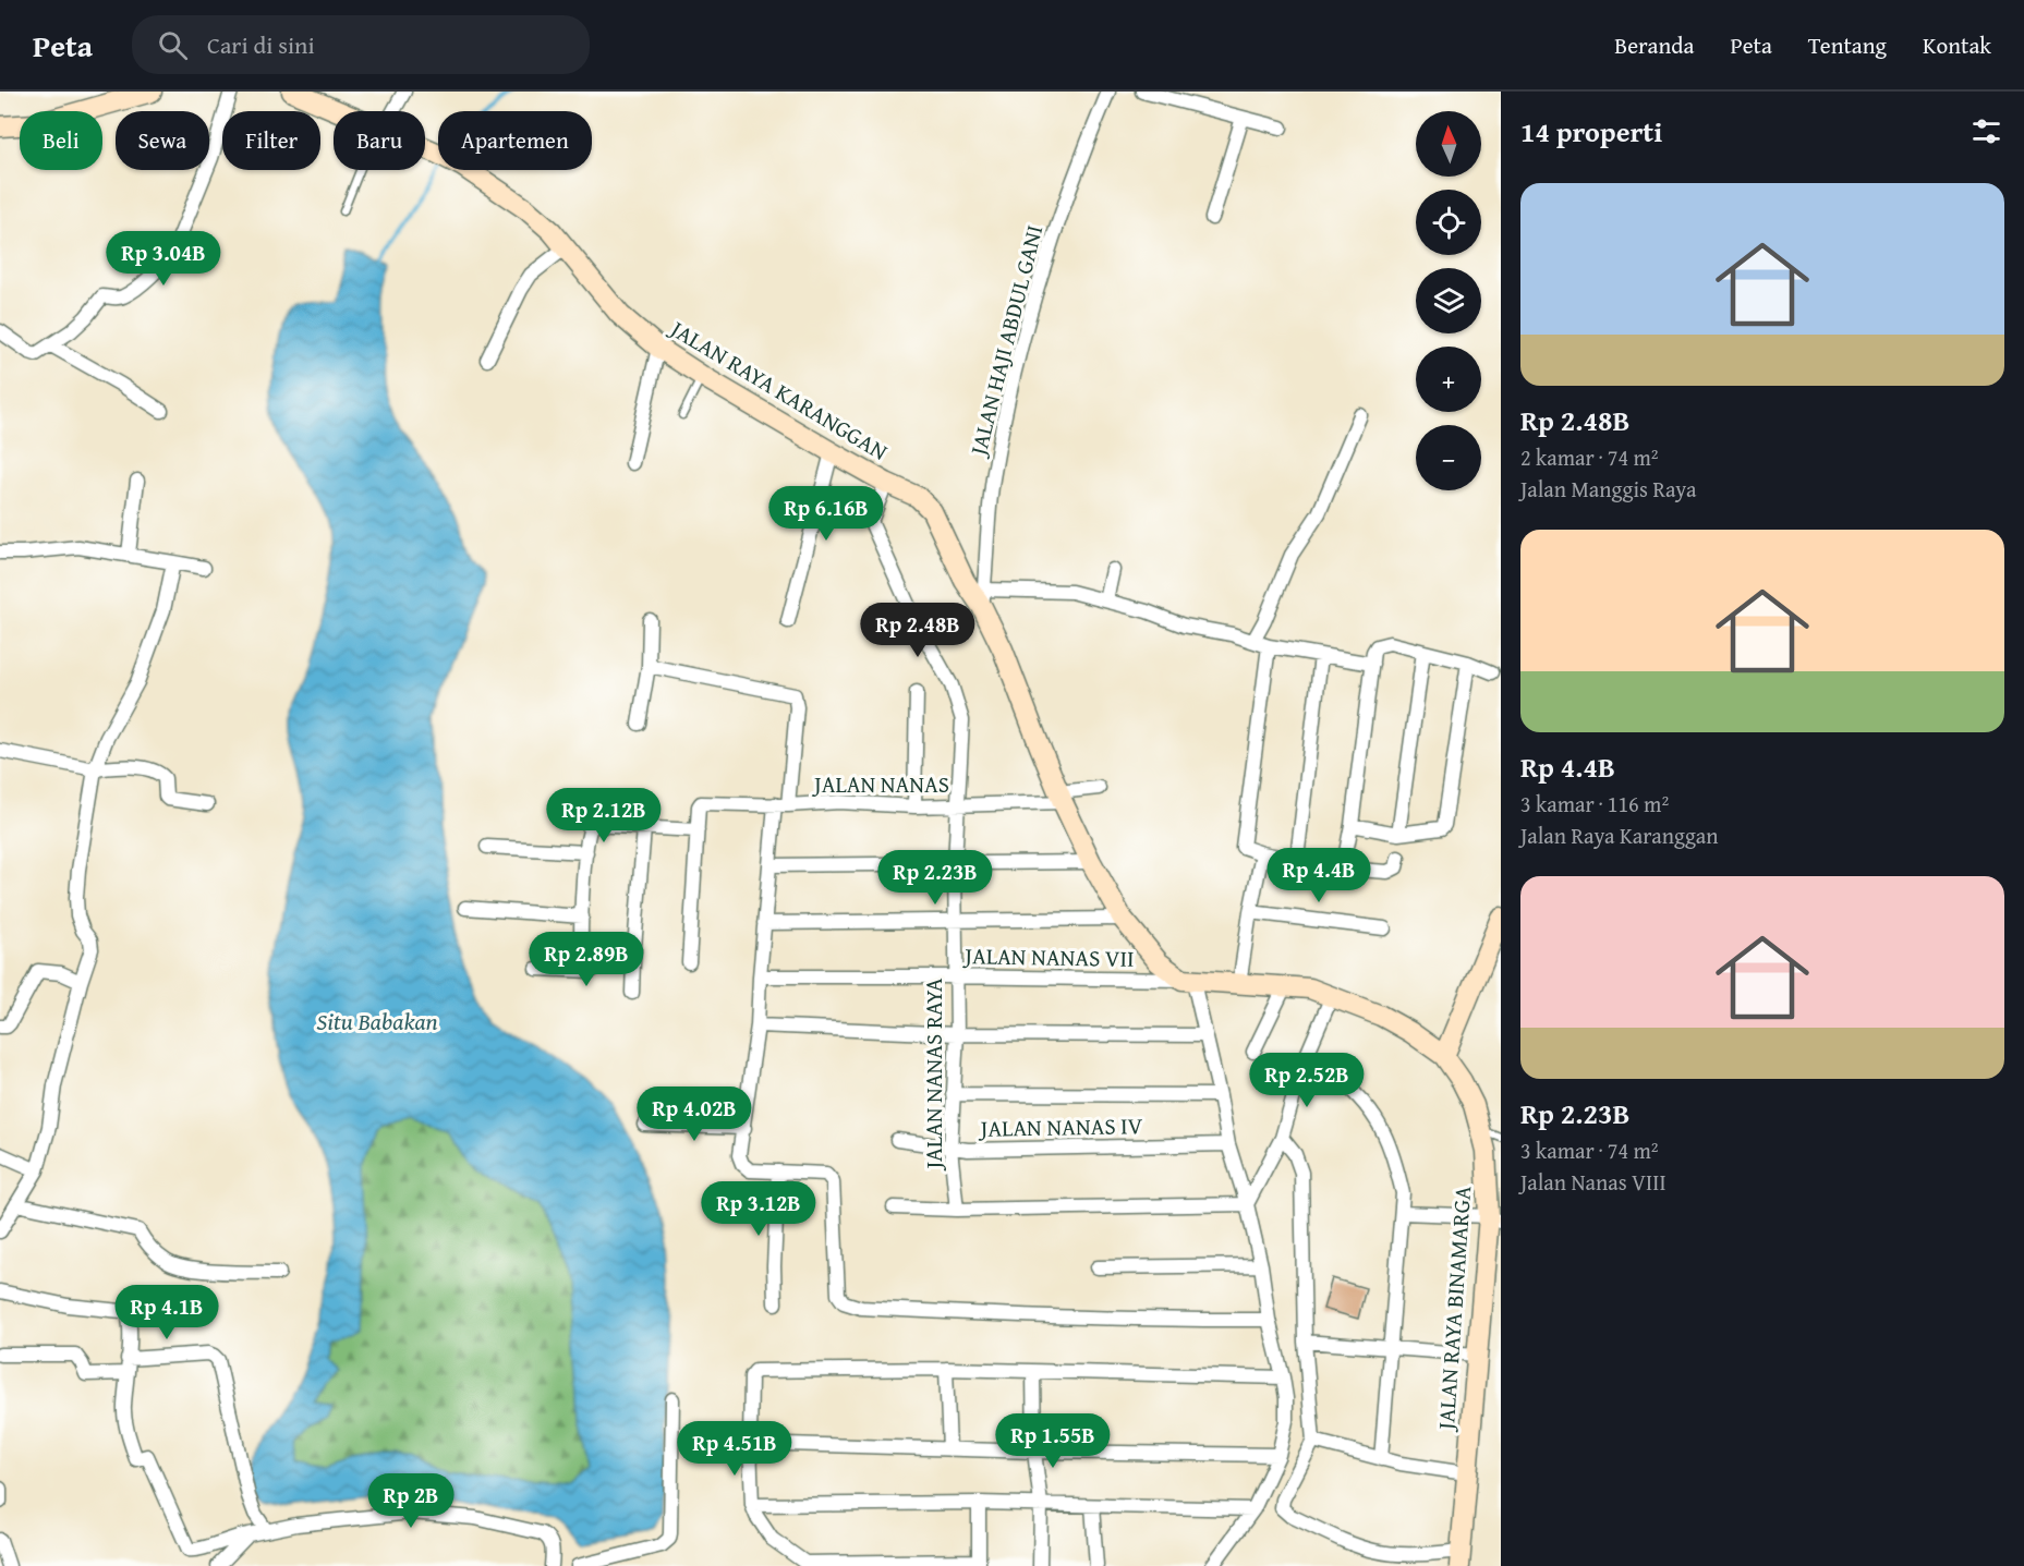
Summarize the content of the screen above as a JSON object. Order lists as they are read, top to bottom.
{
  "streets": {
    "street": [
      "JALAN HAJI ABDUL GANI",
      "JALAN RAYA KARANGGAN",
      "JALAN NANAS",
      "JALAN NANAS VII",
      "JALAN NANAS RAYA",
      "JALAN NANAS IV",
      "JALAN RAYA BINAMARGA"
    ]
  },
  "crossings": [
    ["JALAN HAJI ABDUL GANI", "JALAN RAYA KARANGGAN"],
    ["JALAN RAYA KARANGGAN", "JALAN NANAS"],
    ["JALAN RAYA KARANGGAN", "JALAN NANAS VII"],
    ["JALAN RAYA KARANGGAN", "JALAN NANAS RAYA"],
    ["JALAN NANAS", "JALAN NANAS RAYA"],
    ["JALAN NANAS VII", "JALAN NANAS RAYA"],
    ["JALAN NANAS RAYA", "JALAN NANAS IV"]
  ],
  "water": ["Situ Babakan"],
  "north": "top",
  "page": {
    "header": "Peta",
    "search": "Cari di sini",
    "nav": [
      "Beranda",
      "Peta",
      "Tentang",
      "Kontak"
    ],
    "heading": "14 properti",
    "map_buttons": ["+", "−"],
    "chip": [
      "Beli",
      "Sewa",
      "Filter",
      "Baru",
      "Apartemen"
    ],
    "list": [
      {
        "name": "Rp 2.48B",
        "note": "2 kamar · 74 m² · Jalan Manggis Raya"
      },
      {
        "name": "Rp 4.4B",
        "note": "3 kamar · 116 m² · Jalan Raya Karanggan"
      },
      {
        "name": "Rp 2.23B",
        "note": "3 kamar · 74 m² · Jalan Nanas VIII"
      }
    ],
    "price": [
      "Rp 3.04B",
      "Rp 6.16B",
      "Rp 2.48B",
      "Rp 2.12B",
      "Rp 4.4B",
      "Rp 2.23B",
      "Rp 2.89B",
      "Rp 2.52B",
      "Rp 4.02B",
      "Rp 3.12B",
      "Rp 4.1B",
      "Rp 1.55B",
      "Rp 4.51B",
      "Rp 2B"
    ]
  }
}
